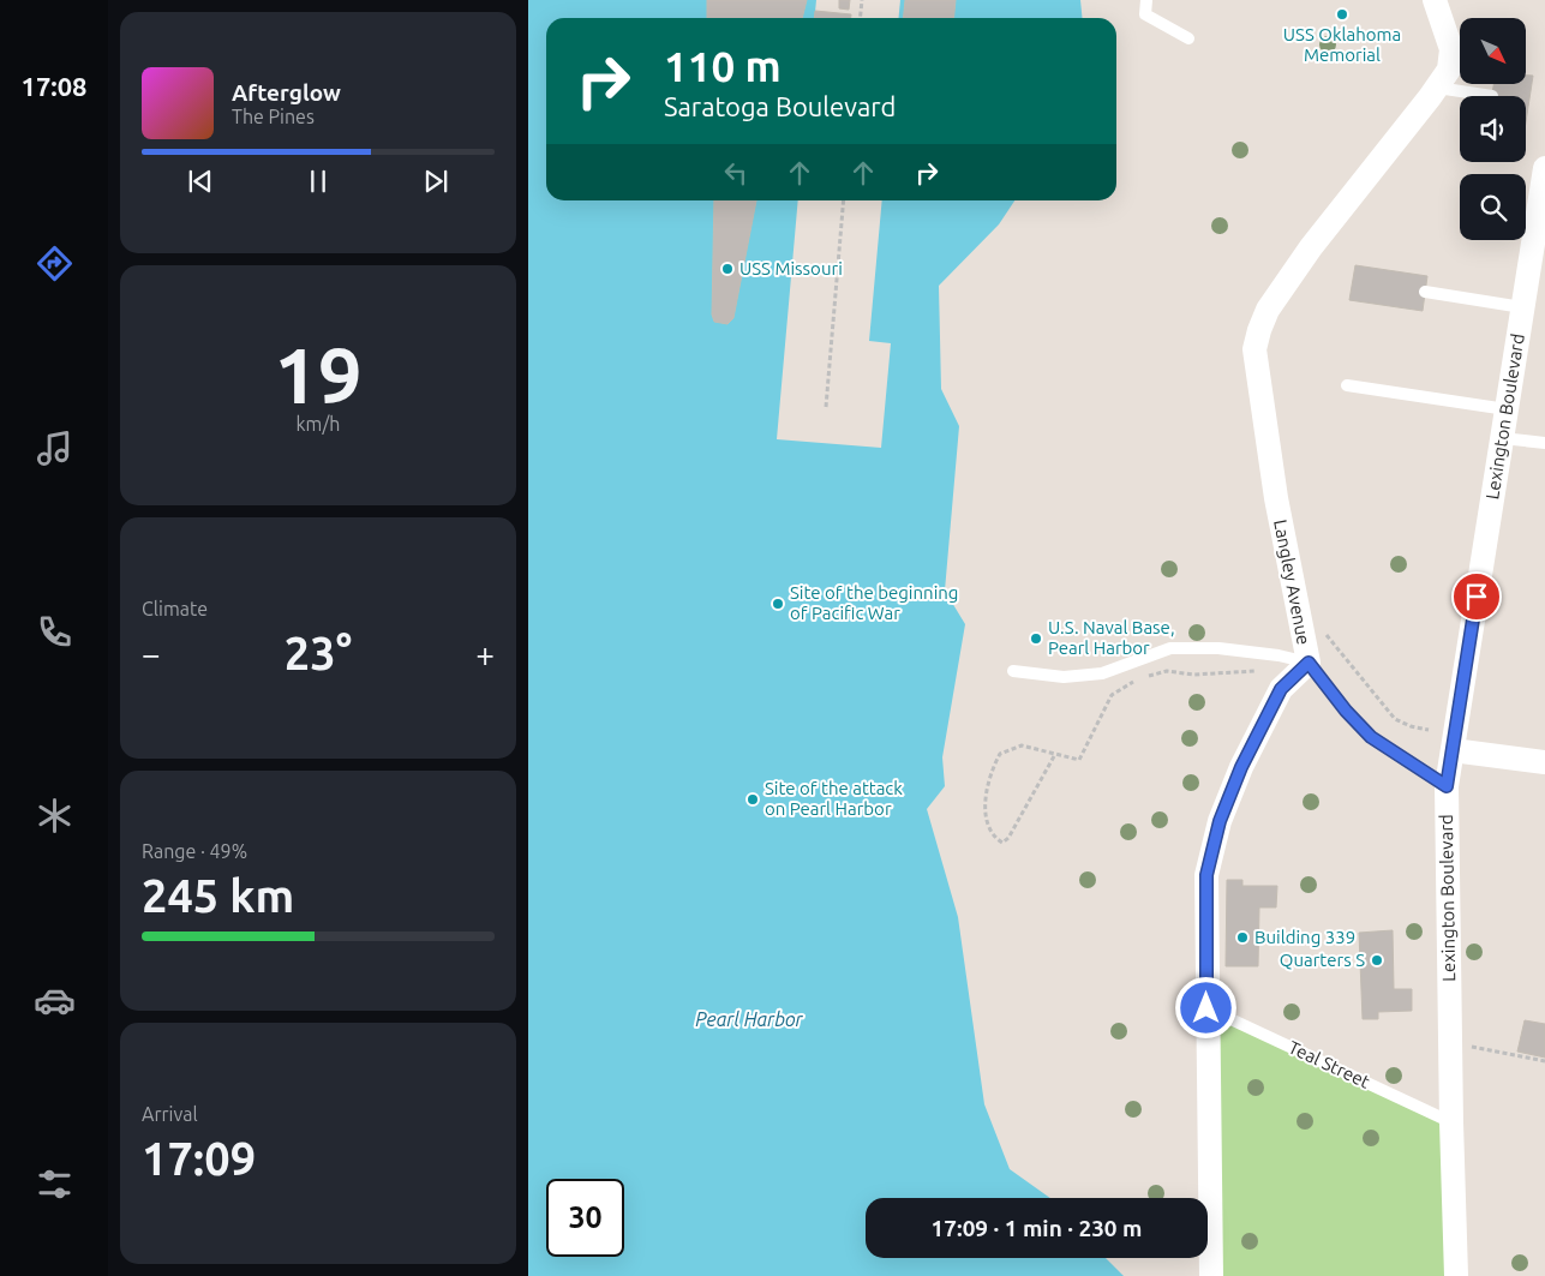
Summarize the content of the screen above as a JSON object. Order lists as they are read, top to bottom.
{
  "streets": {
    "street": ["Lexington Boulevard", "Langley Avenue"],
    "lane": ["Teal Street"]
  },
  "crossings": [
    ["Lexington Boulevard", "Teal Street"],
    ["Langley Avenue", "Teal Street"]
  ],
  "water": ["Pearl Harbor"],
  "places": [
    "USS Oklahoma Memorial",
    "USS Missouri",
    "Site of the beginning of Pacific War",
    "U.S. Naval Base, Pearl Harbor",
    "Site of the attack on Pearl Harbor",
    "Building 339",
    "Quarters S"
  ],
  "north": "bottom right",
  "page": {
    "tabs": "17:08",
    "turn": ["110 m", "Saratoga Boulevard"],
    "song": ["Afterglow", "The Pines"],
    "tile": [
      ["19", "km/h"],
      "Climate",
      ["Range · 49%", "245 km"],
      ["Arrival", "17:09"]
    ],
    "heat": ["−", "23°", "+"],
    "limit": "30",
    "trip": "17:09 · 1 min · 230 m"
  }
}
